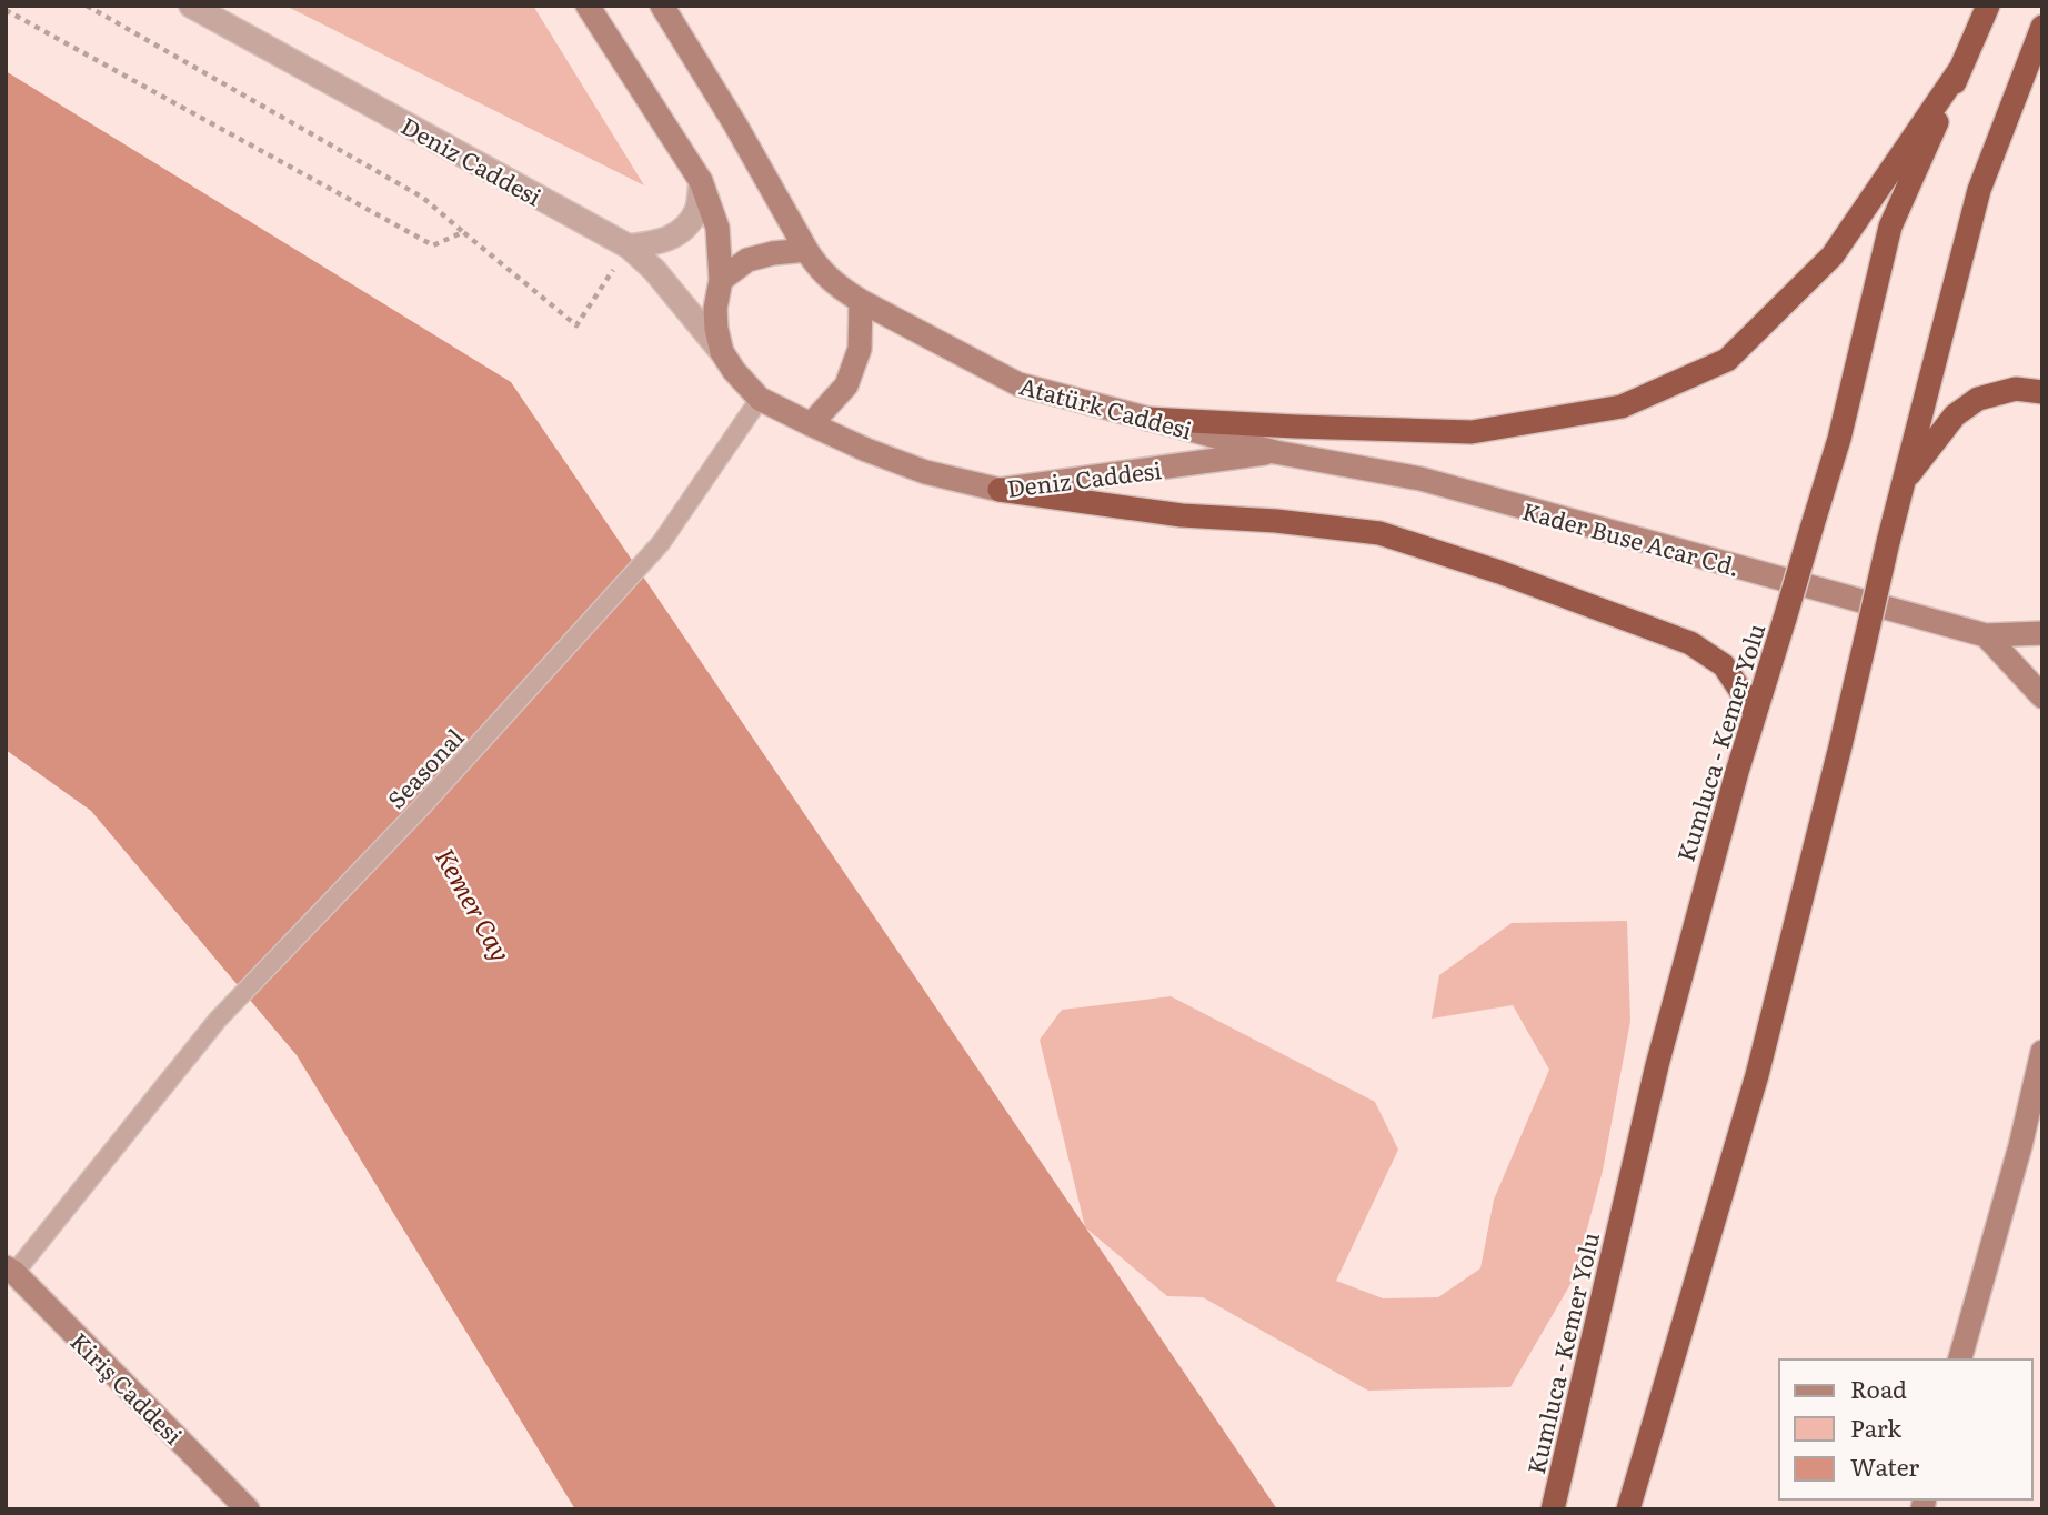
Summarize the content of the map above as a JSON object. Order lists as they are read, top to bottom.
{
  "streets": {
    "highway": ["Kumluca - Kemer Yolu"],
    "street": [
      "Deniz Caddesi",
      "Atatürk Caddesi",
      "Kader Buse Acar Cd.",
      "Kiriş Caddesi"
    ],
    "lane": ["Seasonal"]
  },
  "crossings": [
    ["Deniz Caddesi", "Atatürk Caddesi"],
    ["Deniz Caddesi", "Kader Buse Acar Cd."],
    ["Deniz Caddesi", "Seasonal"],
    ["Atatürk Caddesi", "Kader Buse Acar Cd."],
    ["Atatürk Caddesi", "Seasonal"],
    ["Seasonal", "Kiriş Caddesi"]
  ],
  "water": ["Kemer Cay"],
  "legend": ["Road", "Park", "Water"]
}
